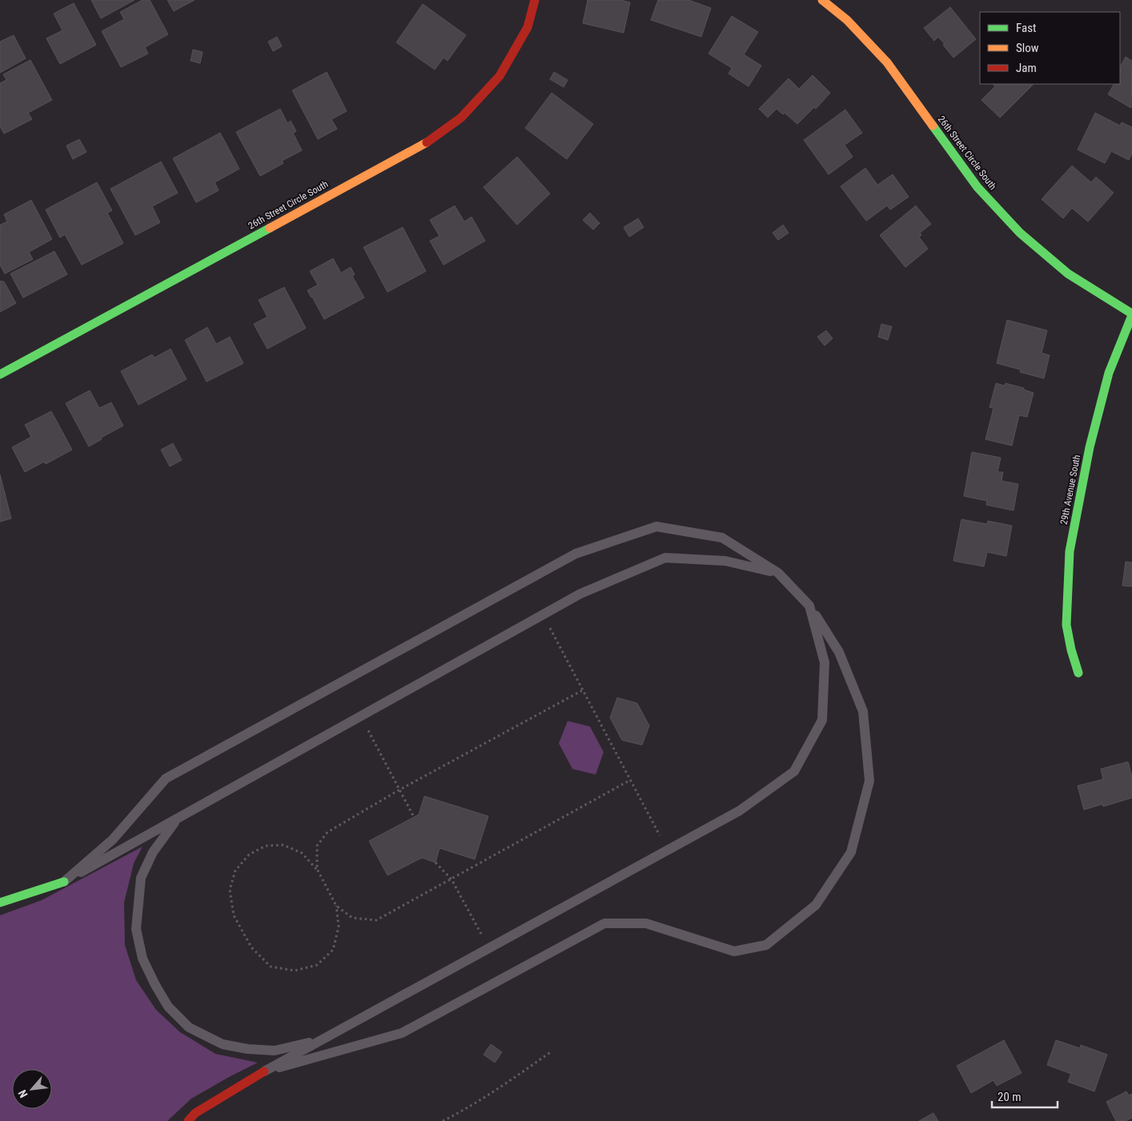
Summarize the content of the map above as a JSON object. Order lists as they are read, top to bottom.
{
  "streets": {
    "main road": ["26th Street Circle South", "29th Avenue South"]
  },
  "crossings": [
    ["26th Street Circle South", "29th Avenue South"]
  ],
  "legend": ["Fast", "Slow", "Jam"],
  "scale_bar": "20 m",
  "north": "bottom left"
}
